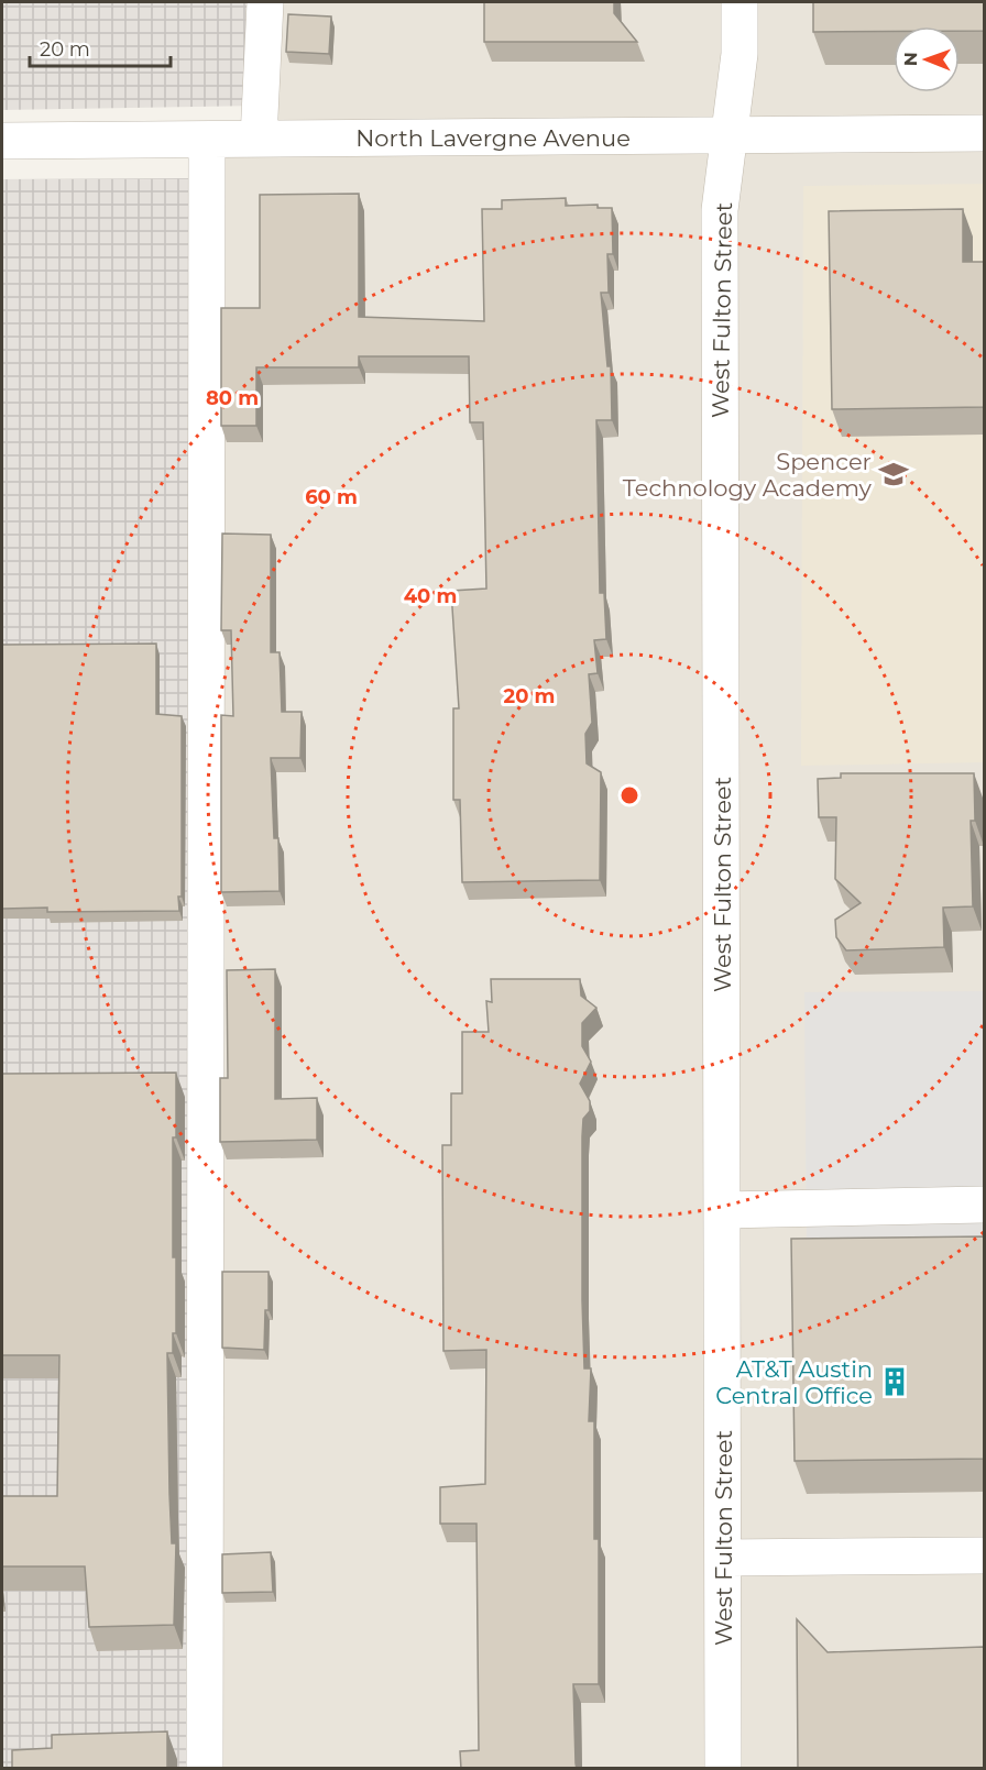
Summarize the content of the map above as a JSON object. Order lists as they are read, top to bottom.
{
  "streets": {
    "street": ["North Lavergne Avenue", "West Fulton Street"]
  },
  "crossings": [
    ["North Lavergne Avenue", "West Fulton Street"]
  ],
  "places": {
    "school or university": ["Spencer Technology Academy"],
    "building": ["AT&T Austin Central Office"]
  },
  "scale_bar": "20 m",
  "north": "left",
  "rings": [
    "80 m",
    "60 m",
    "40 m",
    "20 m"
  ]
}
